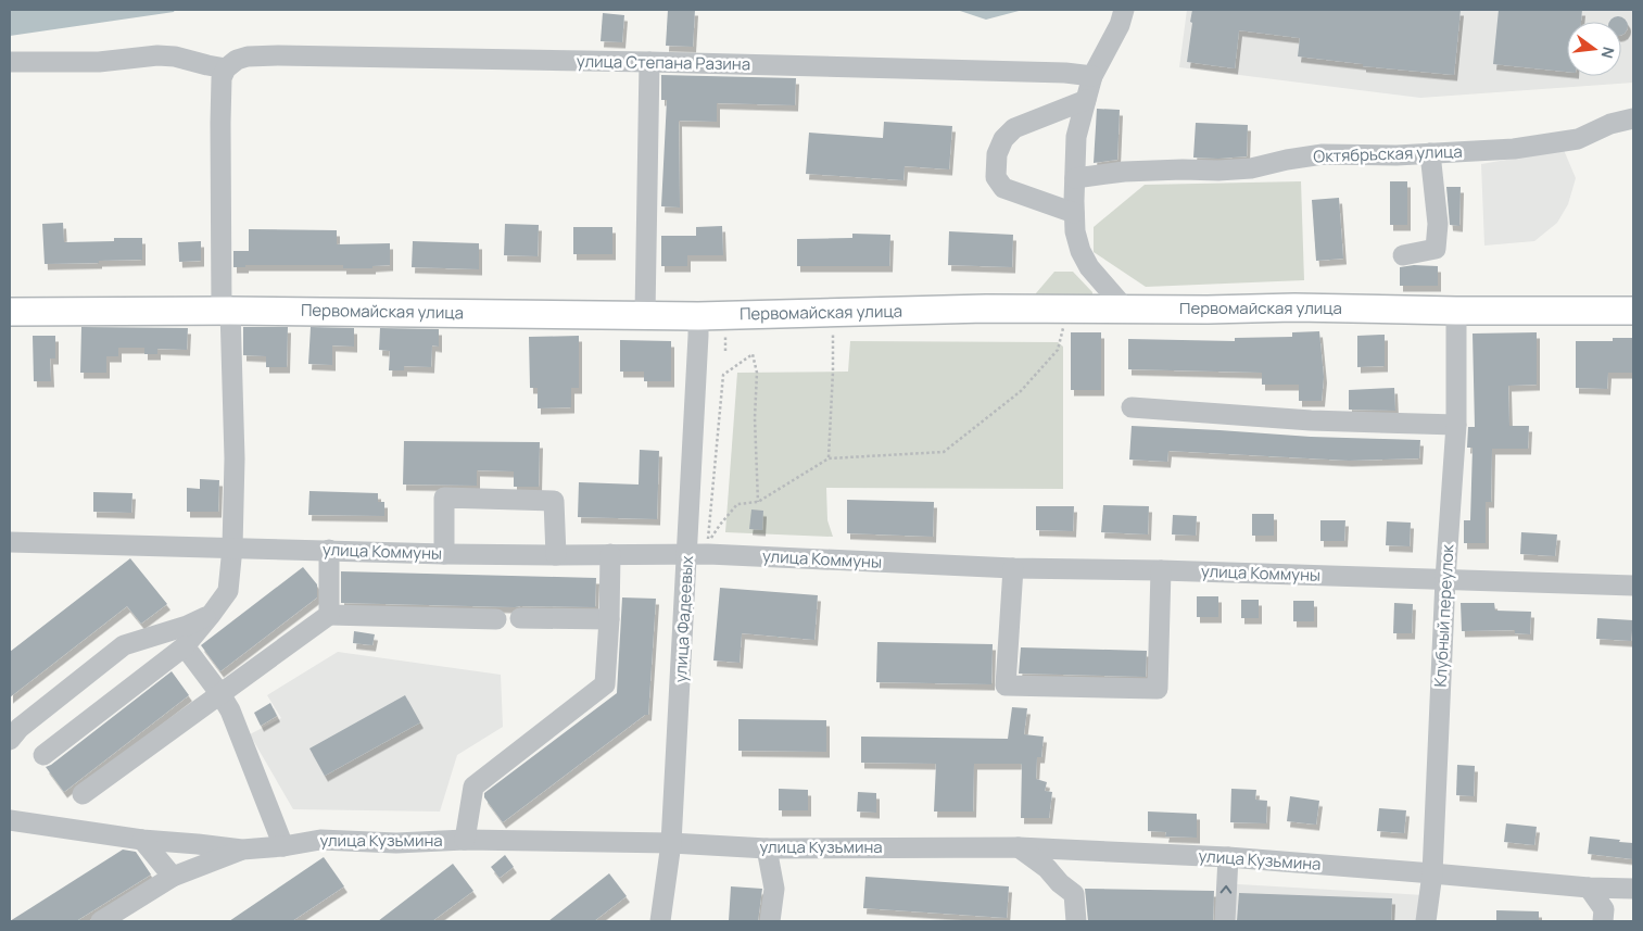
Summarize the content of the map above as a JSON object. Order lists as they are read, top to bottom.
{
  "streets": {
    "main road": ["Первомайская улица"],
    "street": [
      "улица Степана Разина",
      "Октябрьская улица",
      "улица Коммуны",
      "Клубный переулок",
      "улица Фадеевых",
      "улица Кузьмина"
    ]
  },
  "crossings": [
    ["Первомайская улица", "Клубный переулок"],
    ["Первомайская улица", "улица Фадеевых"],
    ["улица Коммуны", "Клубный переулок"],
    ["улица Коммуны", "улица Фадеевых"],
    ["Клубный переулок", "улица Кузьмина"],
    ["улица Фадеевых", "улица Кузьмина"]
  ],
  "north": "right"
}
